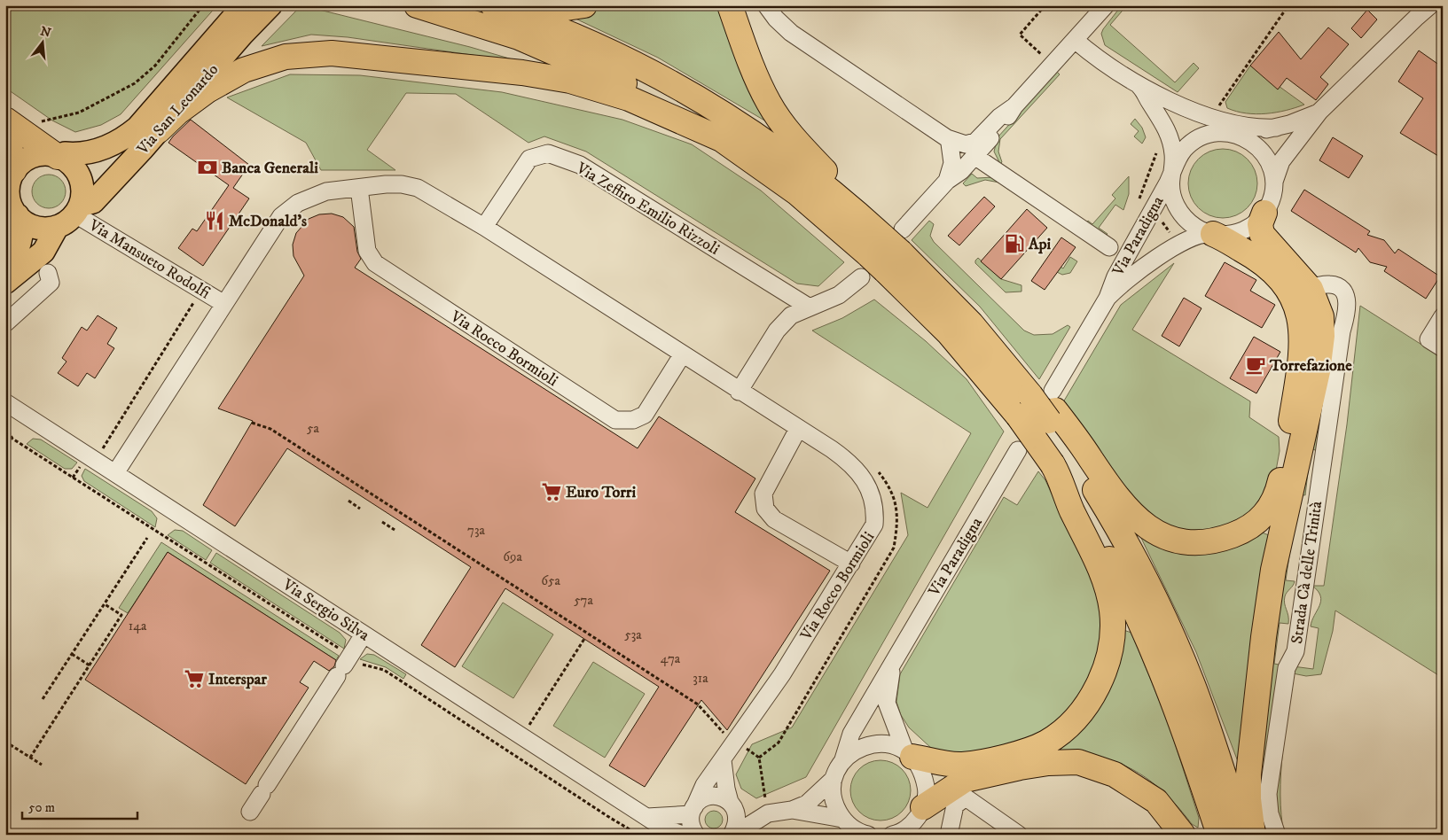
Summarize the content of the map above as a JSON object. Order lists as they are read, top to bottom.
{
  "streets": {
    "main road": ["Via San Leonardo"],
    "street": [
      "Via Zeffiro Emilio Rizzoli",
      "Via Paradigna",
      "Via Mansueto Rodolfi",
      "Via Rocco Bormioli",
      "Strada Cà delle Trinità",
      "Via Sergio Silva"
    ]
  },
  "crossings": [
    ["Via San Leonardo", "Via Mansueto Rodolfi"],
    ["Via Zeffiro Emilio Rizzoli", "Via Rocco Bormioli"],
    ["Via Mansueto Rodolfi", "Via Rocco Bormioli"],
    ["Via Rocco Bormioli", "Via Sergio Silva"]
  ],
  "places": {
    "bank": ["Banca Generali"],
    "restaurant": ["McDonald's"],
    "fuel station": ["Api"],
    "cafe": ["Torrefazione"],
    "supermarket": ["Euro Torri", "Interspar"]
  },
  "house_numbers": [
    "5a",
    "73a",
    "69a",
    "65a",
    "57a",
    "14a",
    "53a",
    "47a",
    "31a"
  ],
  "scale_bar": "50 m",
  "north": "top"
}
